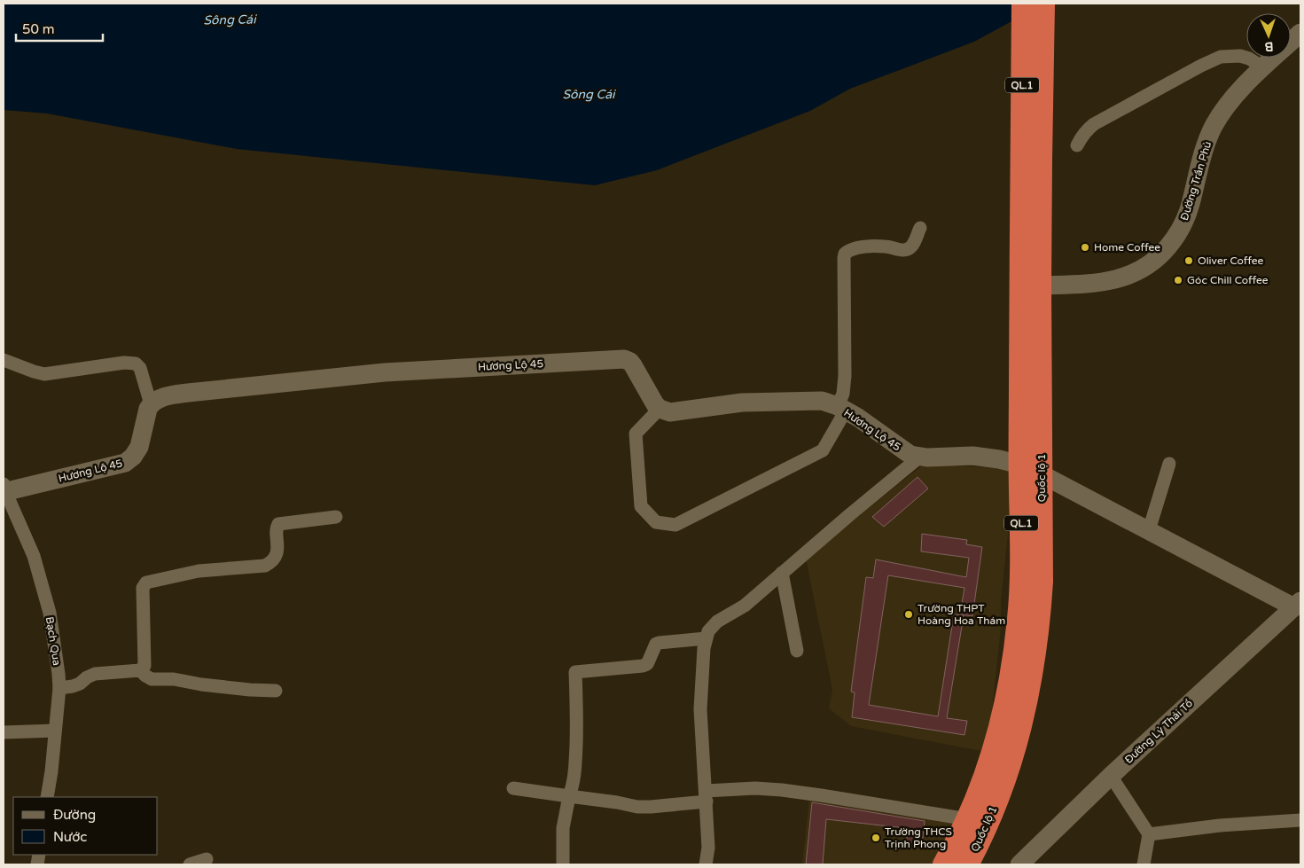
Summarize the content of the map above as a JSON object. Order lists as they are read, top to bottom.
{
  "streets": {
    "highway": ["QL.1", "Quốc lộ 1"],
    "street": [
      "Đường Trần Phú",
      "Hương Lộ 45",
      "Bạch Qua",
      "Đường Lý Thái Tổ"
    ]
  },
  "crossings": [
    ["QL.1", "Quốc lộ 1"],
    ["Đường Trần Phú", "Quốc lộ 1"],
    ["Hương Lộ 45", "Quốc lộ 1"],
    ["Hương Lộ 45", "Bạch Qua"],
    ["Hương Lộ 45", "Đường Lý Thái Tổ"]
  ],
  "water": ["Sông Cái"],
  "places": [
    "Home Coffee",
    "Oliver Coffee",
    "Góc Chill Coffee",
    "Trường THPT Hoàng Hoa Thám",
    "Trường THCS Trịnh Phong"
  ],
  "legend": ["Đường", "Nước"],
  "scale_bar": "50 m",
  "north": "bottom"
}
